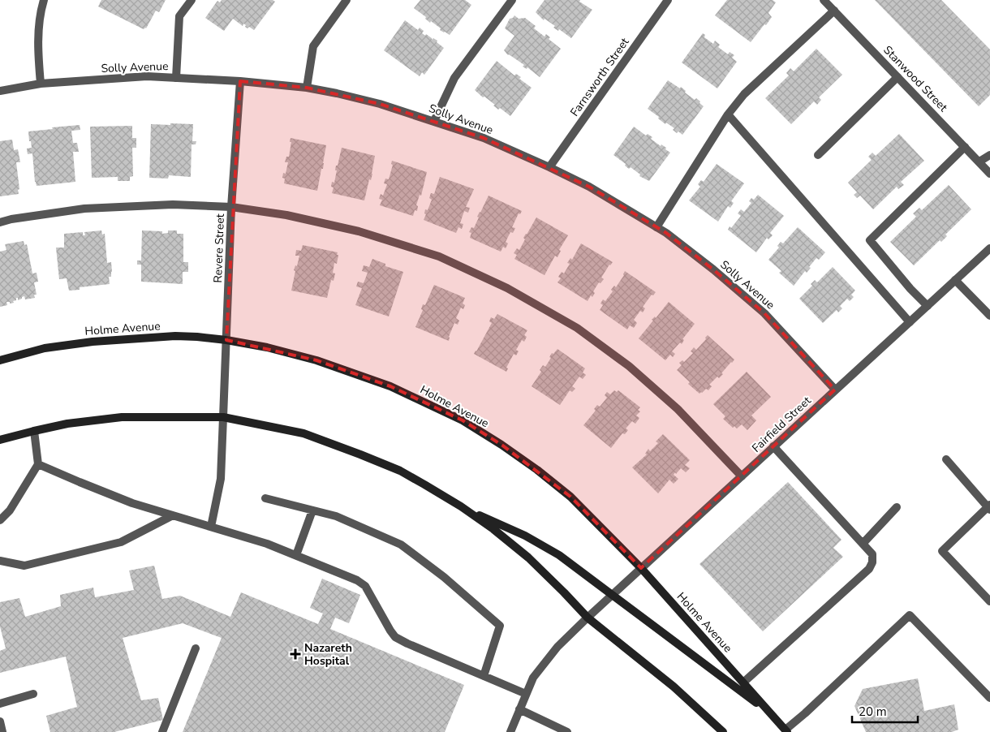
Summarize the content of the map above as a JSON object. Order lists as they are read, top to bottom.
{
  "streets": {
    "main road": ["Holme Avenue"],
    "street": [
      "Solly Avenue",
      "Farnsworth Street",
      "Stanwood Street",
      "Revere Street",
      "Fairfield Street"
    ]
  },
  "crossings": [
    ["Solly Avenue", "Farnsworth Street"],
    ["Solly Avenue", "Revere Street"],
    ["Solly Avenue", "Fairfield Street"],
    ["Revere Street", "Holme Avenue"],
    ["Holme Avenue", "Fairfield Street"]
  ],
  "places": {
    "health": ["Nazareth Hospital"]
  },
  "scale_bar": "20 m"
}
